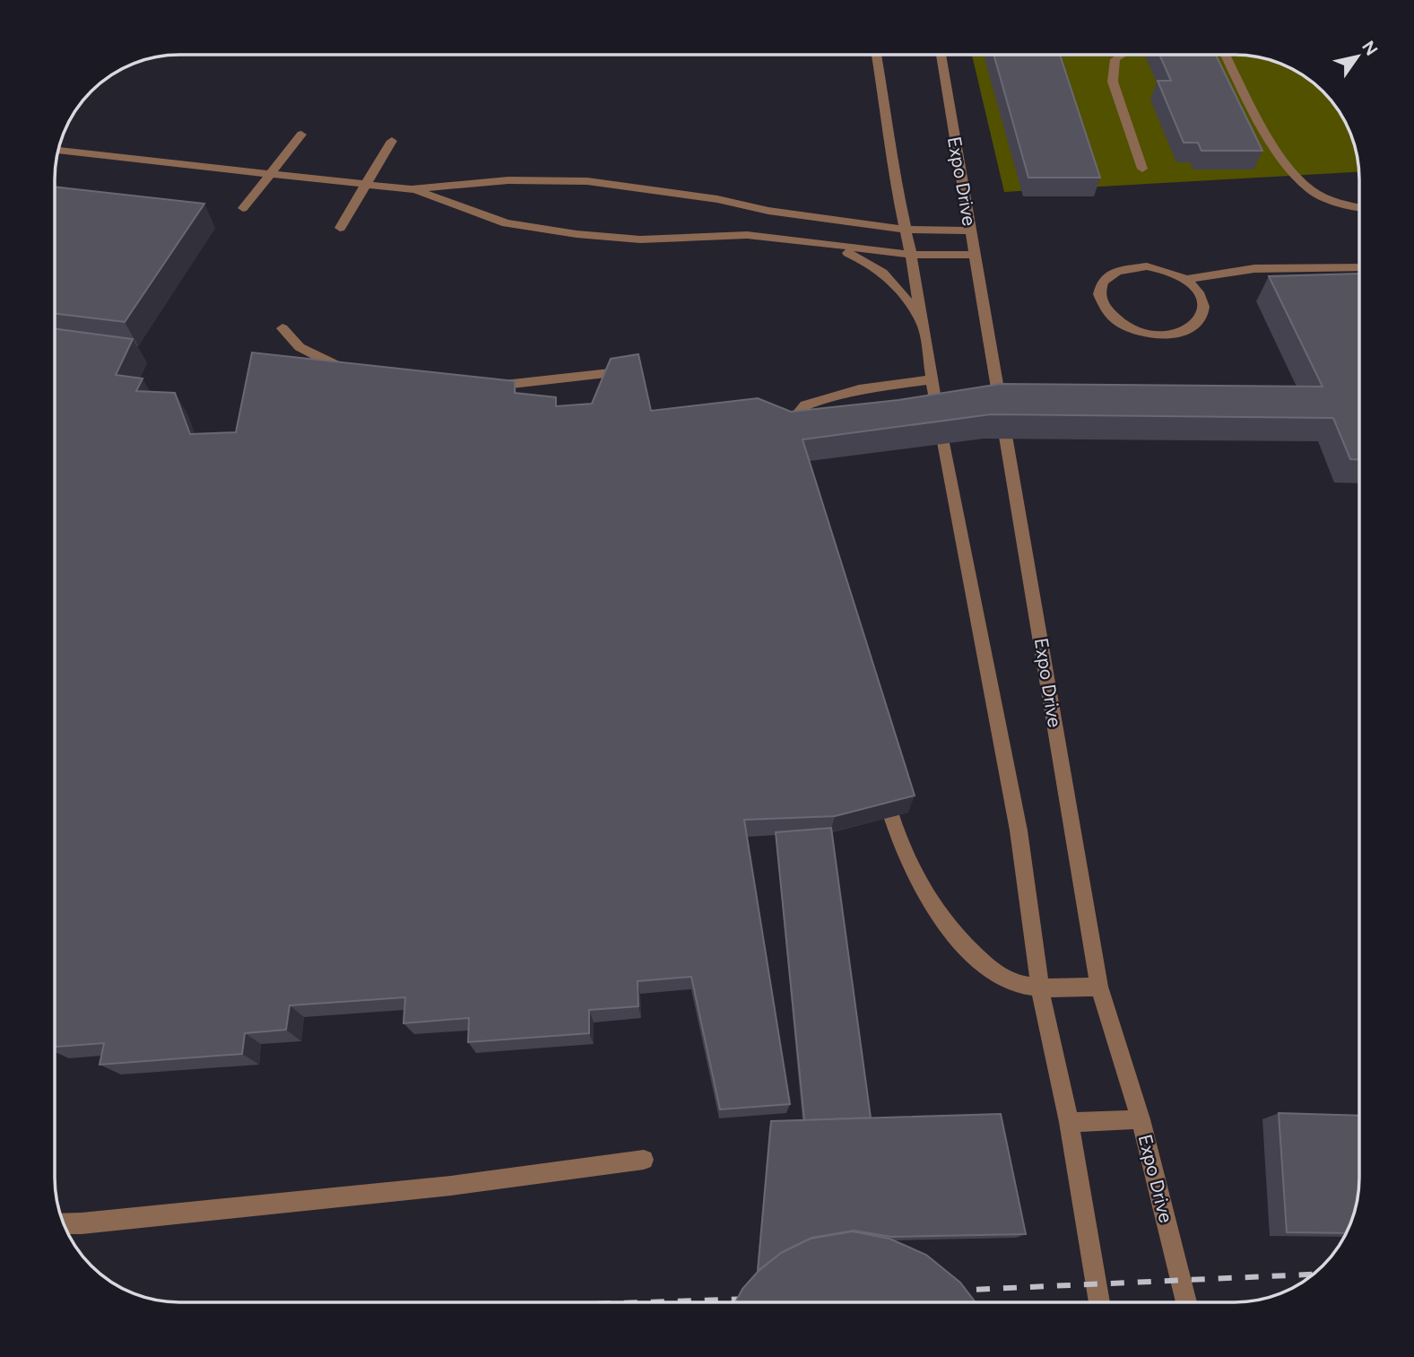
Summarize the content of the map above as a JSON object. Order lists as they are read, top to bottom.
{
  "streets": {
    "street": ["Expo Drive"]
  },
  "north": "top right"
}
